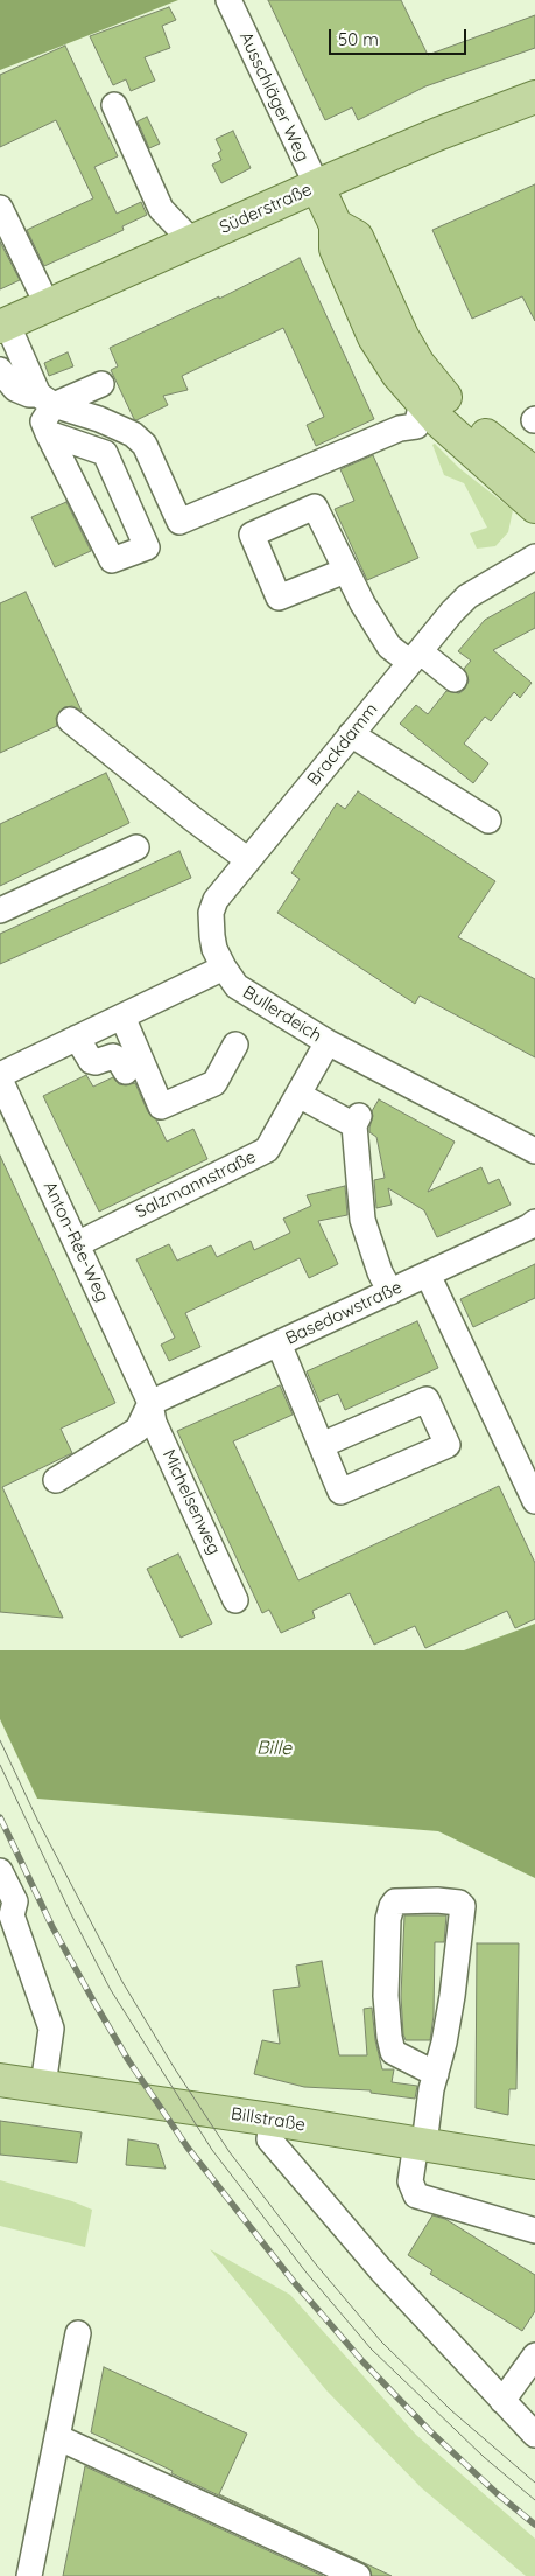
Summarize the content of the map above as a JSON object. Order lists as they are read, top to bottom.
{
  "streets": {
    "main road": ["Ausschläger Weg", "Süderstraße", "Billstraße"],
    "street": [
      "Brackdamm",
      "Bullerdeich",
      "Salzmannstraße",
      "Anton-Rée-Weg",
      "Basedowstraße",
      "Michelsenweg"
    ]
  },
  "crossings": [
    ["Ausschläger Weg", "Süderstraße"],
    ["Brackdamm", "Bullerdeich"],
    ["Bullerdeich", "Salzmannstraße"],
    ["Salzmannstraße", "Anton-Rée-Weg"],
    ["Anton-Rée-Weg", "Basedowstraße"],
    ["Anton-Rée-Weg", "Michelsenweg"],
    ["Basedowstraße", "Michelsenweg"]
  ],
  "water": ["Bille"],
  "scale_bar": "50 m"
}
